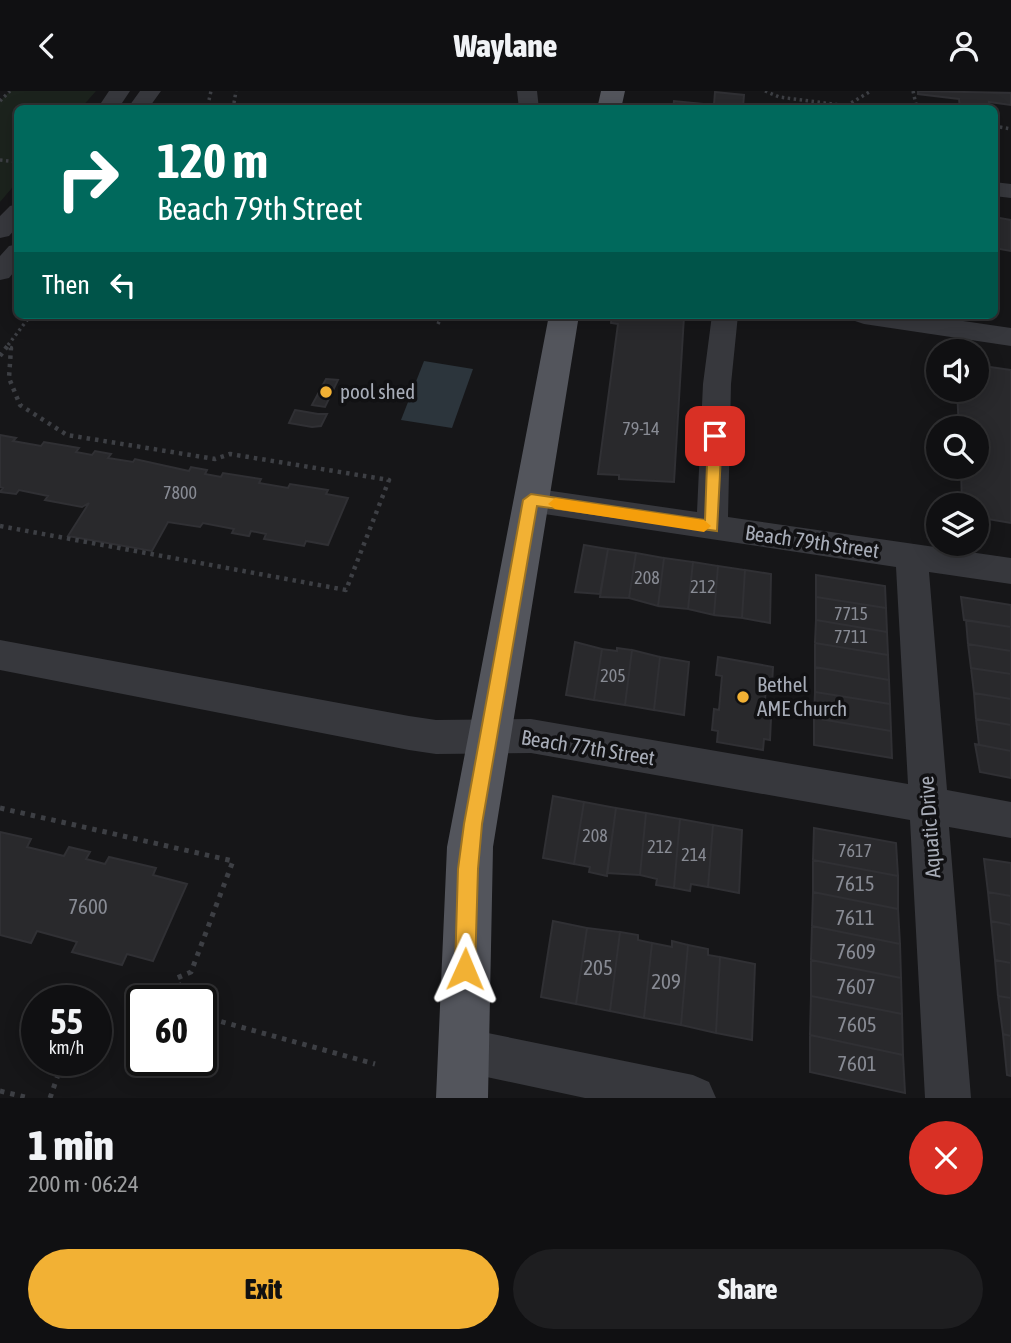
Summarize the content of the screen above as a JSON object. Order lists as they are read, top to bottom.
{
  "streets": {
    "street": ["Beach 79th Street", "Beach 77th Street", "Aquatic Drive"]
  },
  "crossings": [
    ["Beach 79th Street", "Aquatic Drive"],
    ["Beach 77th Street", "Aquatic Drive"]
  ],
  "places": ["pool shed", "Bethel AME Church"],
  "house_numbers": [
    "79-14",
    "7800",
    "208",
    "212",
    "7715",
    "7711",
    "205",
    "208",
    "212",
    "7617",
    "214",
    "7615",
    "7600",
    "7611",
    "7609",
    "205",
    "209",
    "7607",
    "7605",
    "7601"
  ],
  "page": {
    "header": "Waylane",
    "turn": ["120 m", "Beach 79th Street"],
    "then": "Then",
    "speed": "55 km/h",
    "limit": "60",
    "heading": ["1 min", "200 m · 06:24"],
    "buttons": ["Exit", "Share"]
  }
}
